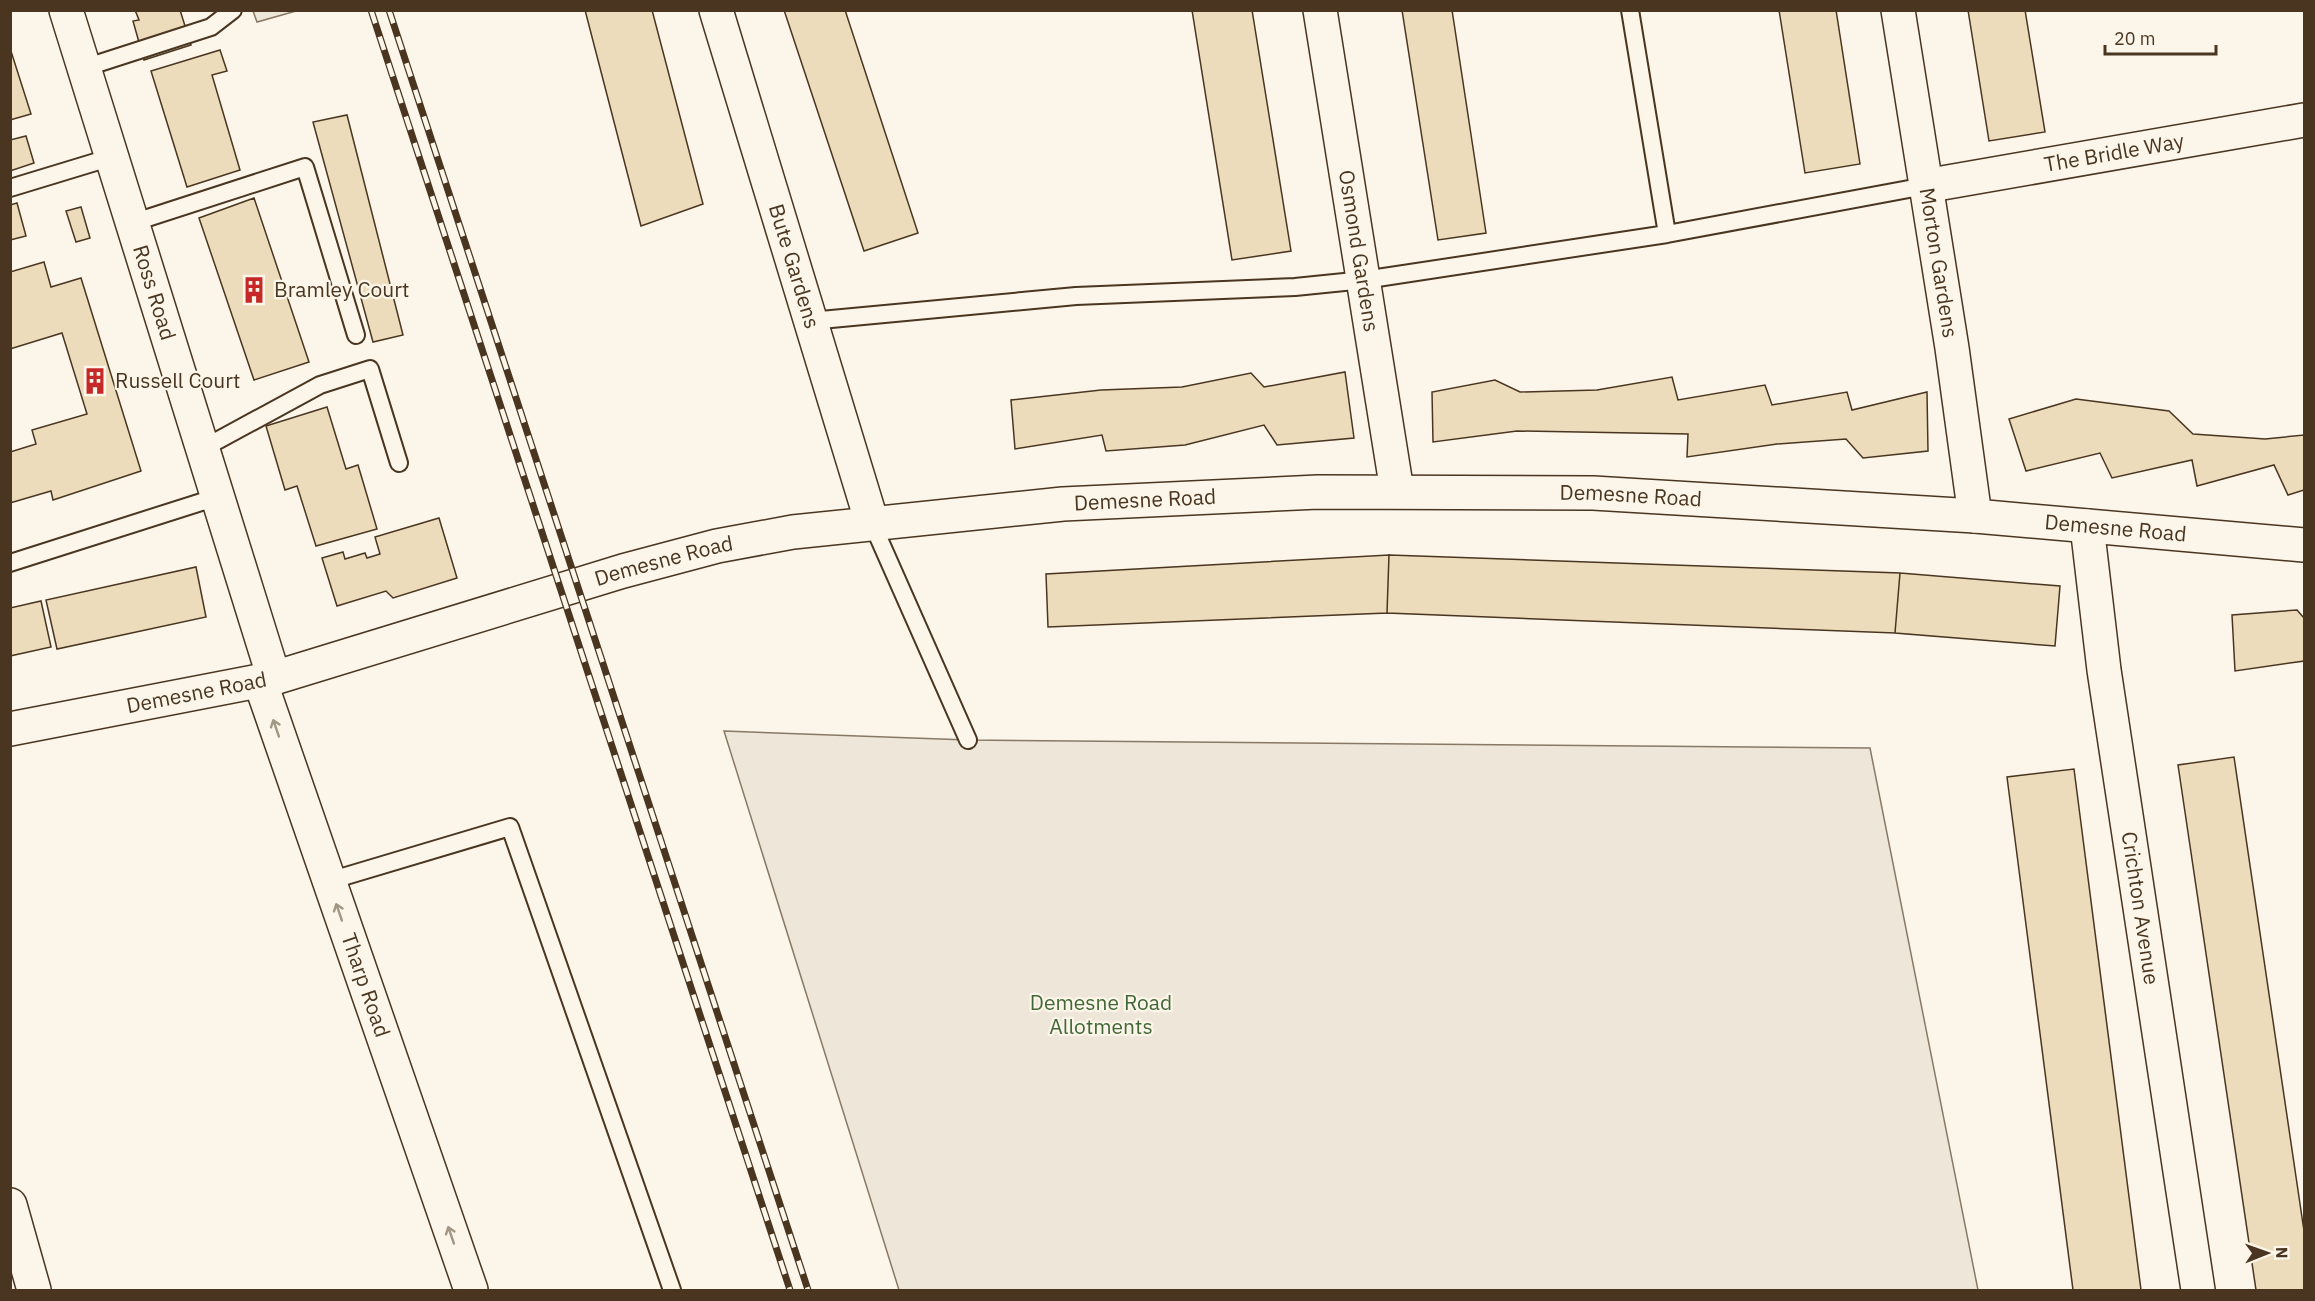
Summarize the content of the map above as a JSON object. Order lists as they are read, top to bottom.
{
  "streets": {
    "street": [
      "The Bridle Way",
      "Osmond Gardens",
      "Morton Gardens",
      "Bute Gardens",
      "Ross Road",
      "Demesne Road",
      "Crichton Avenue",
      "Tharp Road"
    ]
  },
  "crossings": [
    ["The Bridle Way", "Morton Gardens"],
    ["Osmond Gardens", "Demesne Road"],
    ["Morton Gardens", "Demesne Road"],
    ["Bute Gardens", "Demesne Road"],
    ["Ross Road", "Demesne Road"],
    ["Ross Road", "Tharp Road"],
    ["Demesne Road", "Crichton Avenue"],
    ["Demesne Road", "Tharp Road"]
  ],
  "one_way": ["Tharp Road"],
  "parks": ["Demesne Road Allotments"],
  "places": {
    "building": ["Bramley Court", "Russell Court"]
  },
  "scale_bar": "20 m",
  "north": "right"
}
